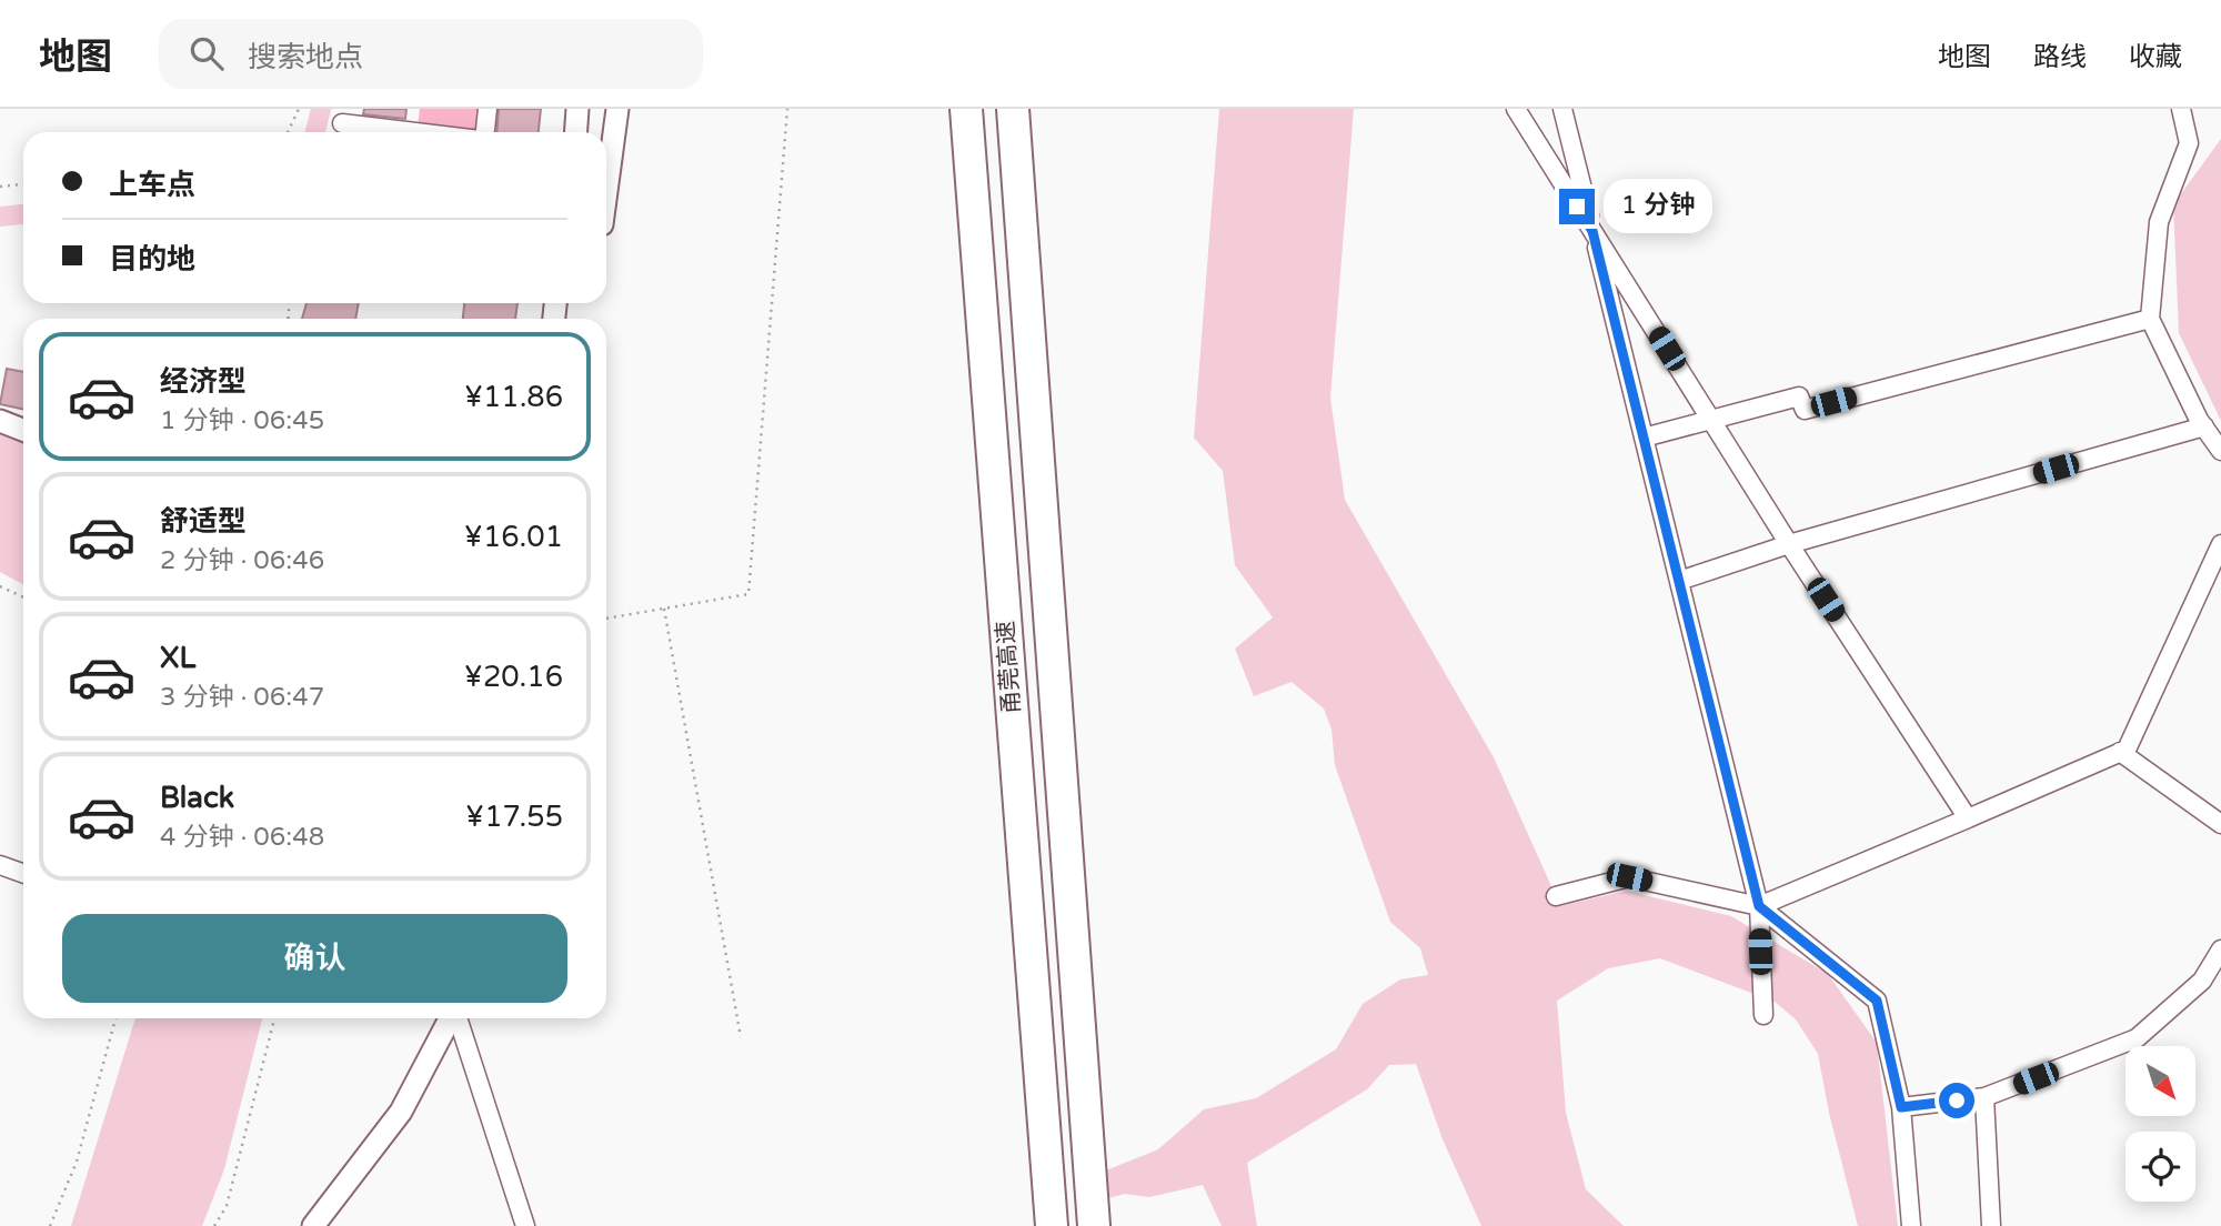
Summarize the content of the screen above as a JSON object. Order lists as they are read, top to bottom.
{
  "streets": {
    "highway": ["甬莞高速"]
  },
  "north": "bottom right",
  "page": {
    "header": "地图",
    "search": "搜索地点",
    "nav": ["地图", "路线", "收藏"],
    "banner": ["上车点", "目的地"],
    "bubble": "1 分钟",
    "list": [
      {
        "name": "经济型",
        "note": "1 分钟 · 06:45",
        "value": "¥11.86"
      },
      {
        "name": "舒适型",
        "note": "2 分钟 · 06:46",
        "value": "¥16.01"
      },
      {
        "name": "XL",
        "note": "3 分钟 · 06:47",
        "value": "¥20.16"
      },
      {
        "name": "Black",
        "note": "4 分钟 · 06:48",
        "value": "¥17.55"
      }
    ],
    "buttons": "确认"
  }
}
